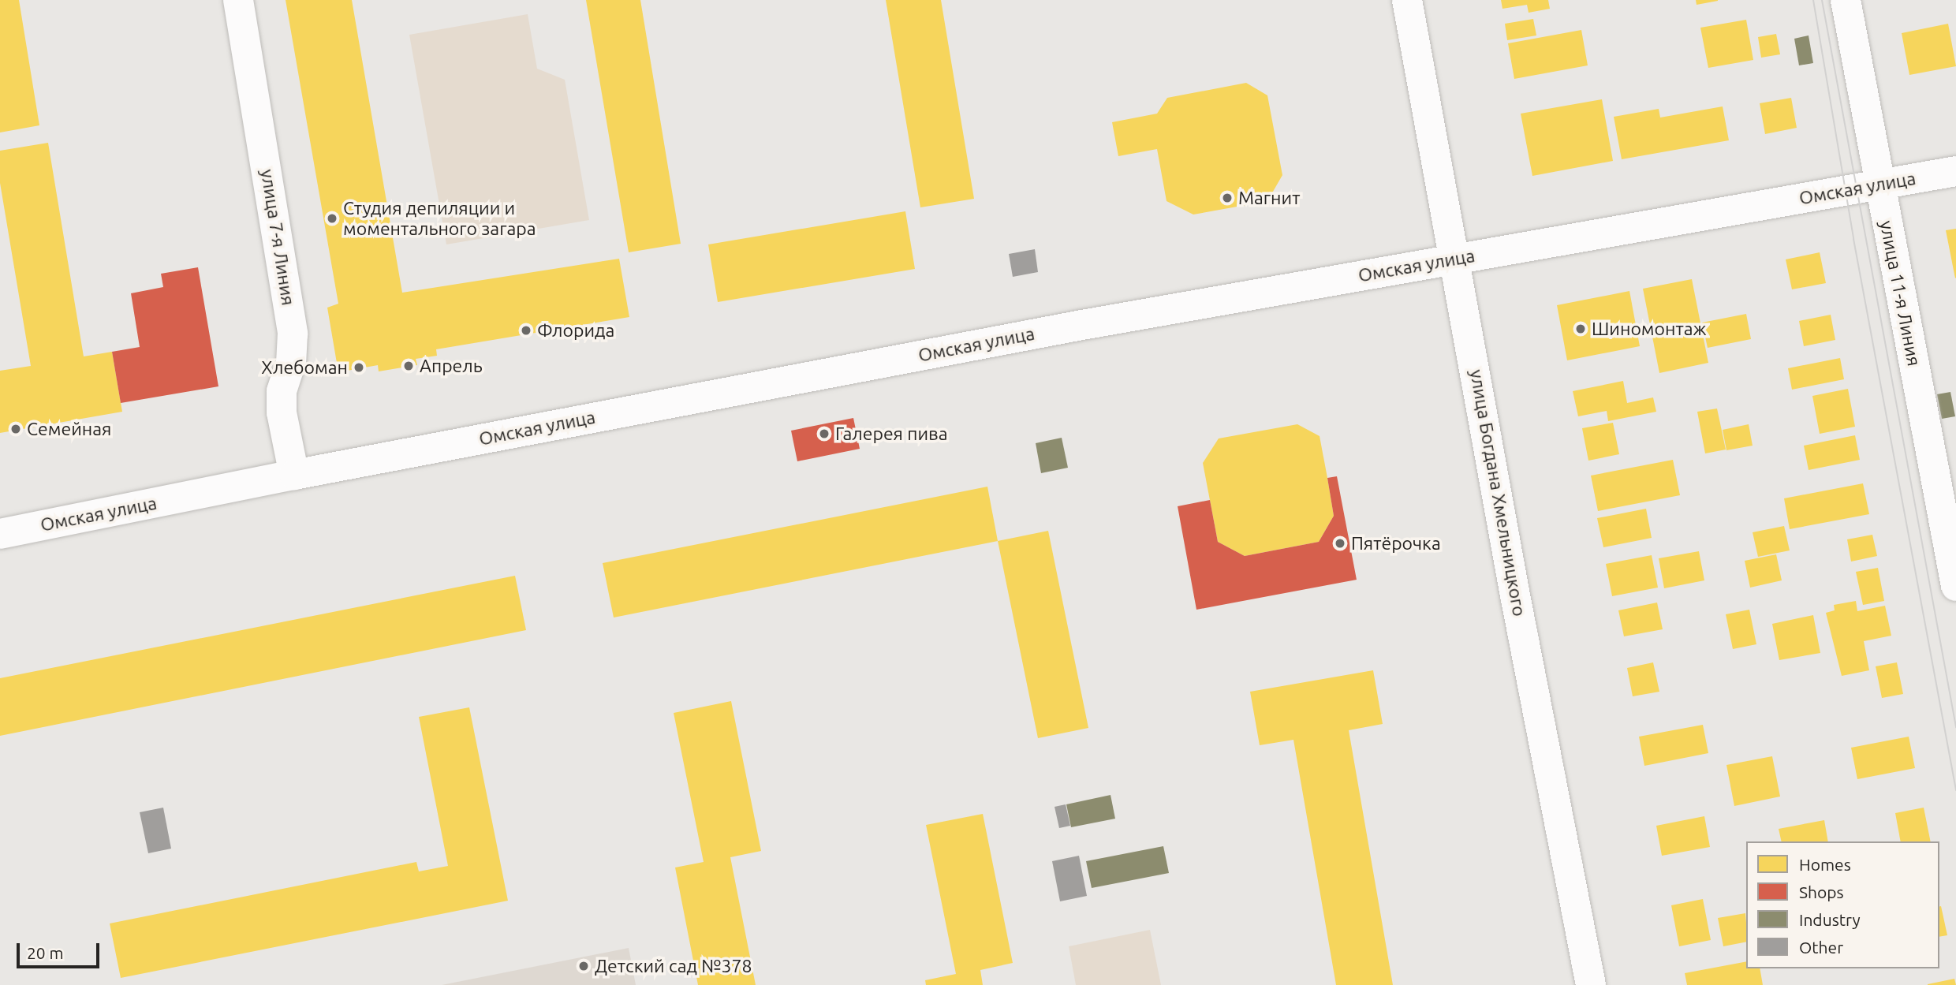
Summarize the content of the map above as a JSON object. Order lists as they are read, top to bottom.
{
  "streets": {
    "main road": [
      "Омская улица",
      "улица 7-я Линия",
      "улица 11-я Линия",
      "улица Богдана Хмельницкого"
    ]
  },
  "crossings": [
    ["Омская улица", "улица 7-я Линия"],
    ["Омская улица", "улица 11-я Линия"],
    ["Омская улица", "улица Богдана Хмельницкого"]
  ],
  "places": [
    "Магнит",
    "Студия депиляции и моментального загара",
    "Шиномонтаж",
    "Флорида",
    "Апрель",
    "Хлебоман",
    "Семейная",
    "Галерея пива",
    "Пятёрочка",
    "Детский сад №378"
  ],
  "legend": [
    "Homes",
    "Shops",
    "Industry",
    "Other"
  ],
  "scale_bar": "20 m"
}
